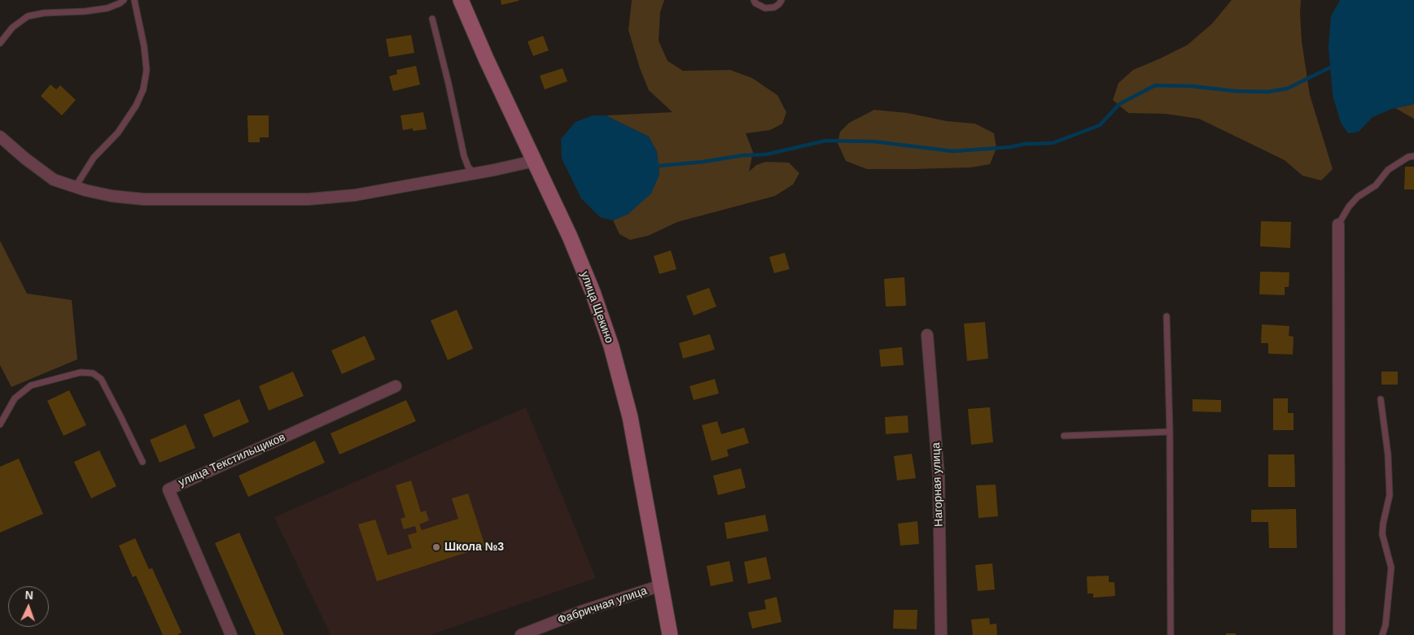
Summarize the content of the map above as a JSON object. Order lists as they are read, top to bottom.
{
  "streets": {
    "main road": ["улица Щекино"],
    "street": ["улица Текстильщиков", "Нагорная улица", "Фабричная улица"]
  },
  "crossings": [
    ["улица Щекино", "Фабричная улица"]
  ],
  "places": ["Школа №3"],
  "north": "top"
}
